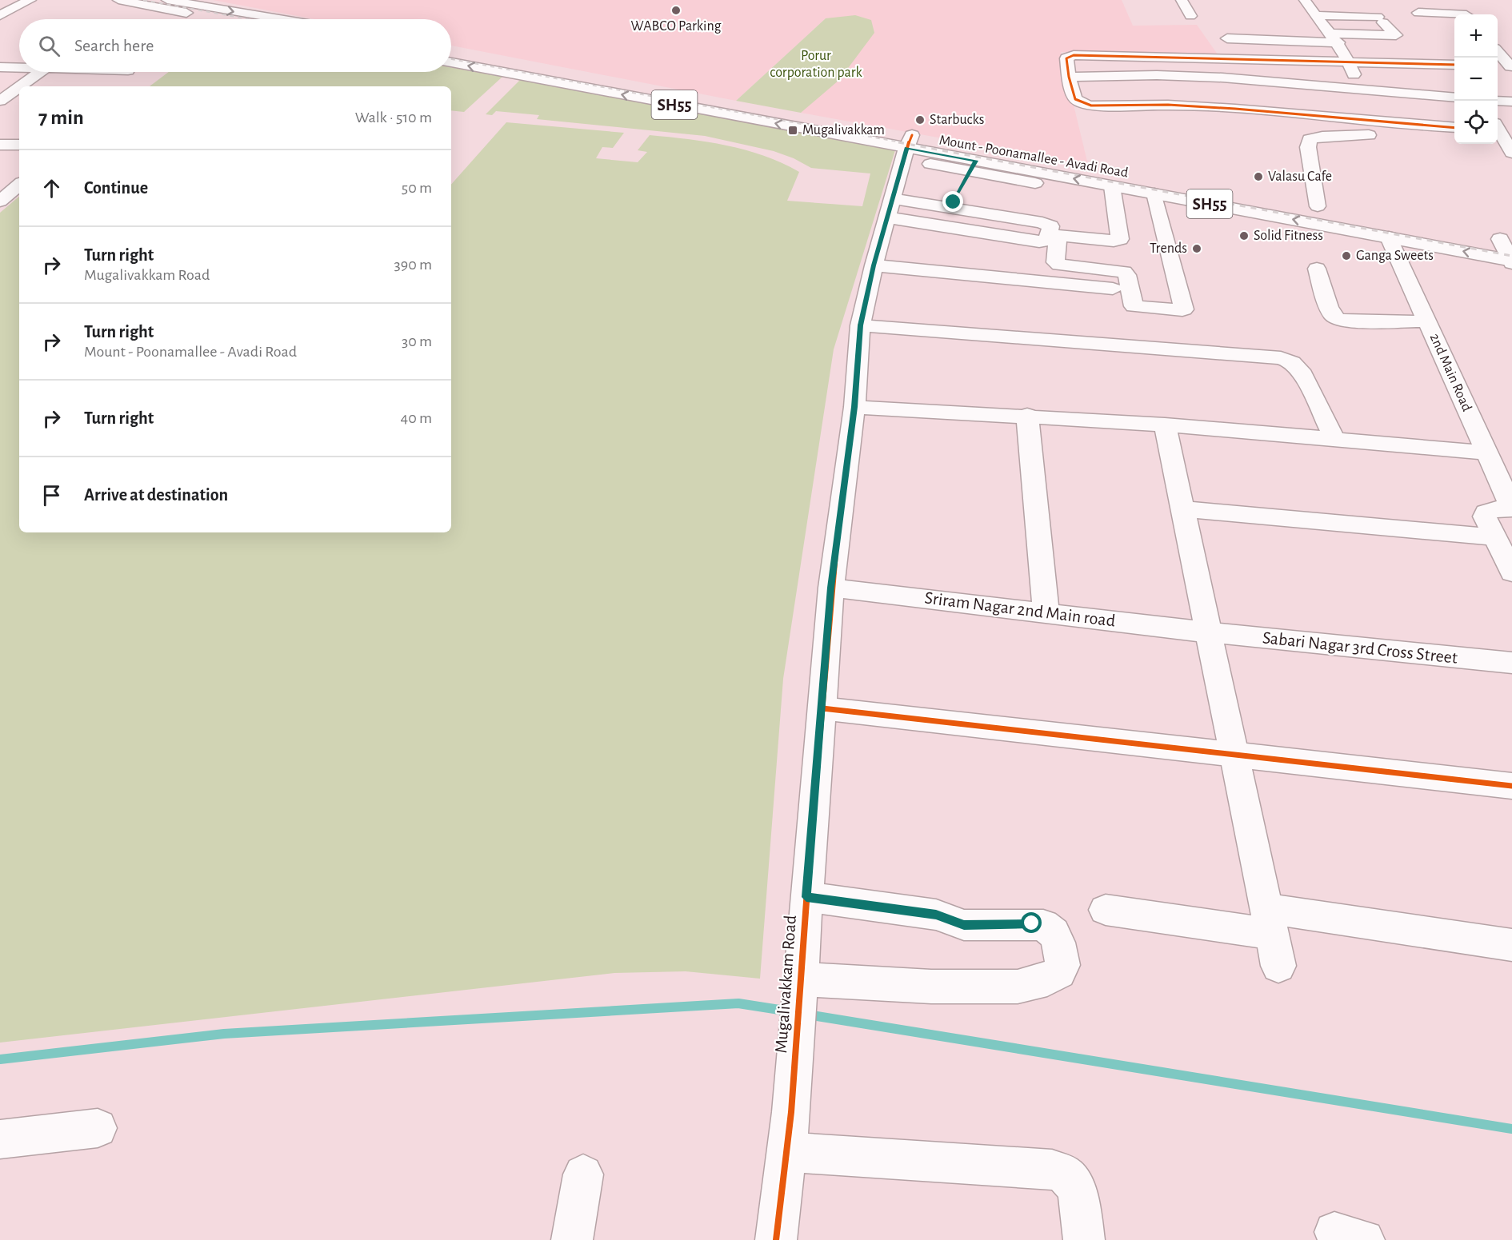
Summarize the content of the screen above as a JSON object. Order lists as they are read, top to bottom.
{
  "streets": {
    "street": [
      "SH55",
      "Mount - Poonamallee - Avadi Road",
      "2nd Main Road",
      "Sriram Nagar 2nd Main road",
      "Sabari Nagar 3rd Cross Street",
      "Mugalivakkam Road"
    ]
  },
  "crossings": [
    ["Mount - Poonamallee - Avadi Road", "2nd Main Road"],
    ["Mount - Poonamallee - Avadi Road", "Mugalivakkam Road"],
    ["Sriram Nagar 2nd Main road", "Sabari Nagar 3rd Cross Street"],
    ["Sriram Nagar 2nd Main road", "Mugalivakkam Road"]
  ],
  "parks": ["Porur corporation park"],
  "places": {
    "other": [
      "WABCO Parking",
      "Starbucks",
      "Valasu Cafe",
      "Solid Fitness",
      "Trends",
      "Ganga Sweets"
    ],
    "transit": ["Mugalivakkam"]
  },
  "page": {
    "map_buttons": ["+", "−"],
    "search": "Search here",
    "heading": ["7 min", "Walk · 510 m"],
    "list": [
      ["Continue", "50 m"],
      ["Turn right", "Mugalivakkam Road", "390 m"],
      ["Turn right", "Mount - Poonamallee - Avadi Road", "30 m"],
      ["Turn right", "40 m"],
      "Arrive at destination"
    ]
  }
}
